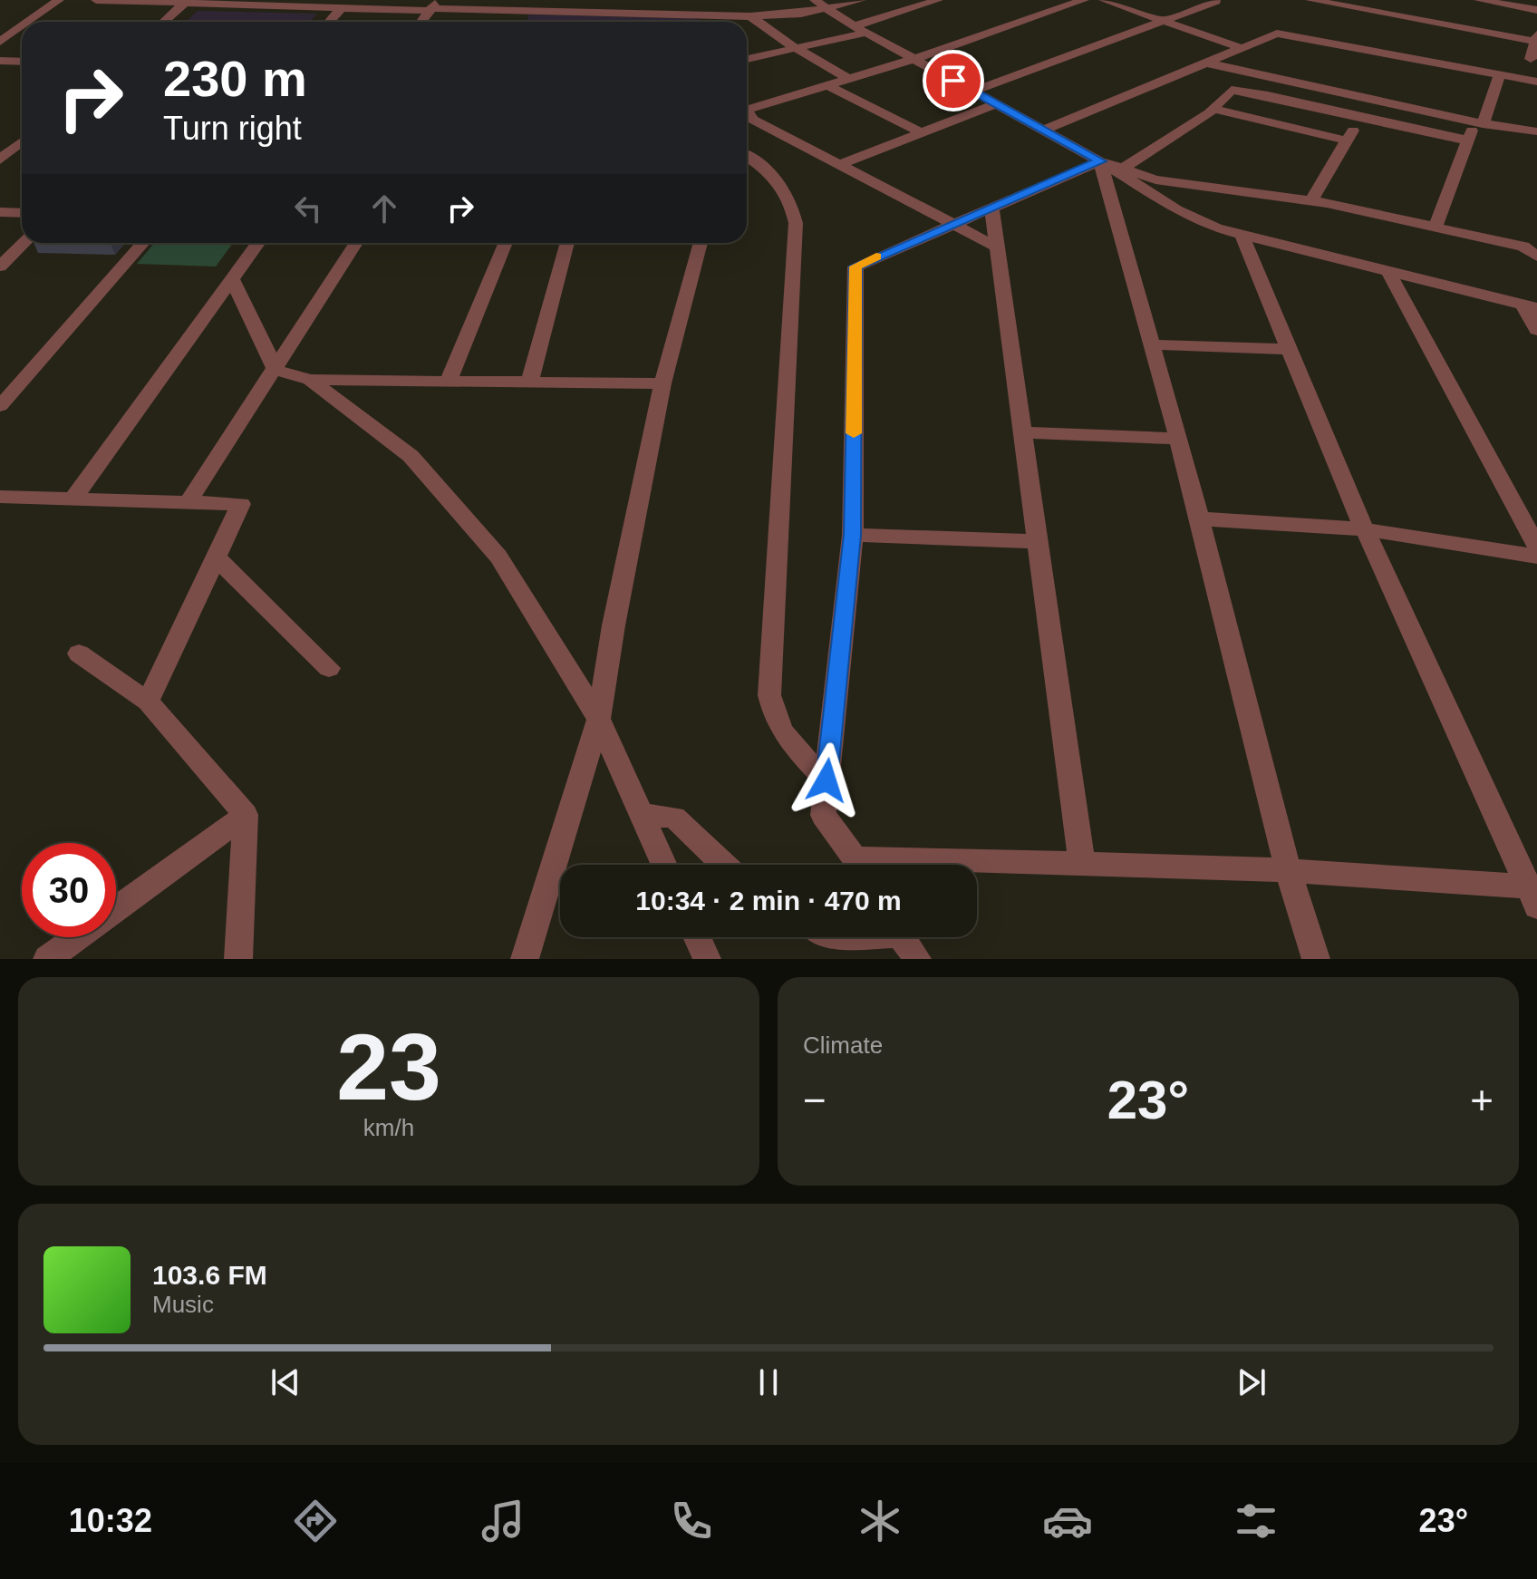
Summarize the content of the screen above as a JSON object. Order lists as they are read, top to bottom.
{
  "page": {
    "turn": ["230 m", "Turn right"],
    "limit": "30",
    "trip": "10:34 · 2 min · 470 m",
    "tile": [
      ["23", "km/h"],
      "Climate"
    ],
    "heat": ["−", "23°", "+"],
    "song": ["103.6 FM", "Music"],
    "tabs": ["10:32", "23°"]
  }
}
